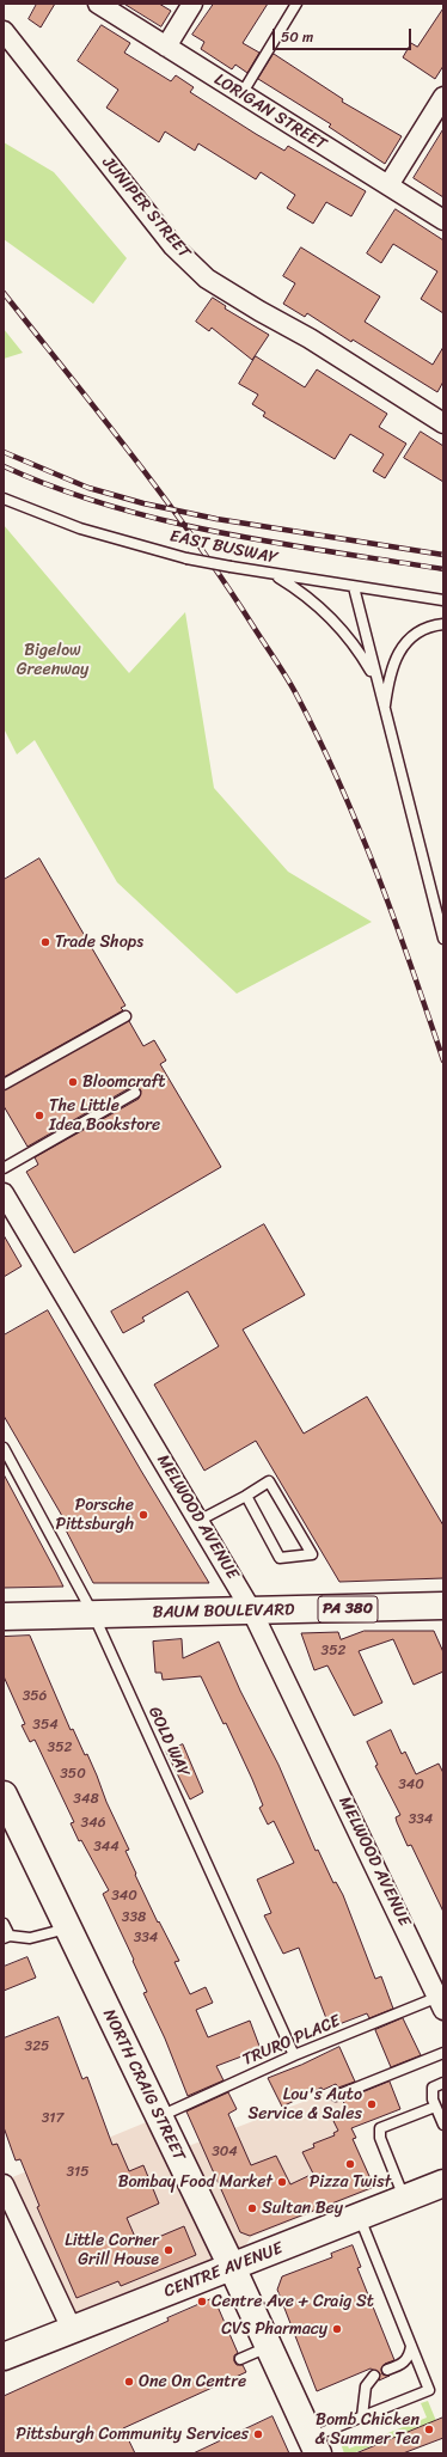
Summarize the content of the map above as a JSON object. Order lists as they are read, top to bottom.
{
  "streets": {
    "main road": [
      "PA 380",
      "BAUM BOULEVARD",
      "NORTH CRAIG STREET",
      "CENTRE AVENUE"
    ],
    "street": ["LORIGAN STREET", "JUNIPER STREET", "MELWOOD AVENUE"],
    "lane": ["EAST BUSWAY", "GOLD WAY", "TRURO PLACE"]
  },
  "crossings": [
    ["MELWOOD AVENUE", "BAUM BOULEVARD"],
    ["MELWOOD AVENUE", "TRURO PLACE"],
    ["BAUM BOULEVARD", "GOLD WAY"],
    ["GOLD WAY", "TRURO PLACE"],
    ["TRURO PLACE", "NORTH CRAIG STREET"],
    ["NORTH CRAIG STREET", "CENTRE AVENUE"]
  ],
  "parks": ["Bigelow Greenway"],
  "places": [
    "Trade Shops",
    "Bloomcraft",
    "The Little Idea Bookstore",
    "Porsche Pittsburgh",
    "Lou's Auto Service & Sales",
    "Pizza Twist",
    "Bombay Food Market",
    "Sultan Bey",
    "Little Corner Grill House",
    "Centre Ave + Craig St",
    "CVS Pharmacy",
    "One On Centre",
    "Bomb Chicken & Summer Tea",
    "Pittsburgh Community Services"
  ],
  "house_numbers": [
    "352",
    "356",
    "354",
    "352",
    "350",
    "340",
    "348",
    "334",
    "346",
    "344",
    "340",
    "338",
    "334",
    "325",
    "317",
    "304",
    "315"
  ],
  "scale_bar": "50 m"
}
